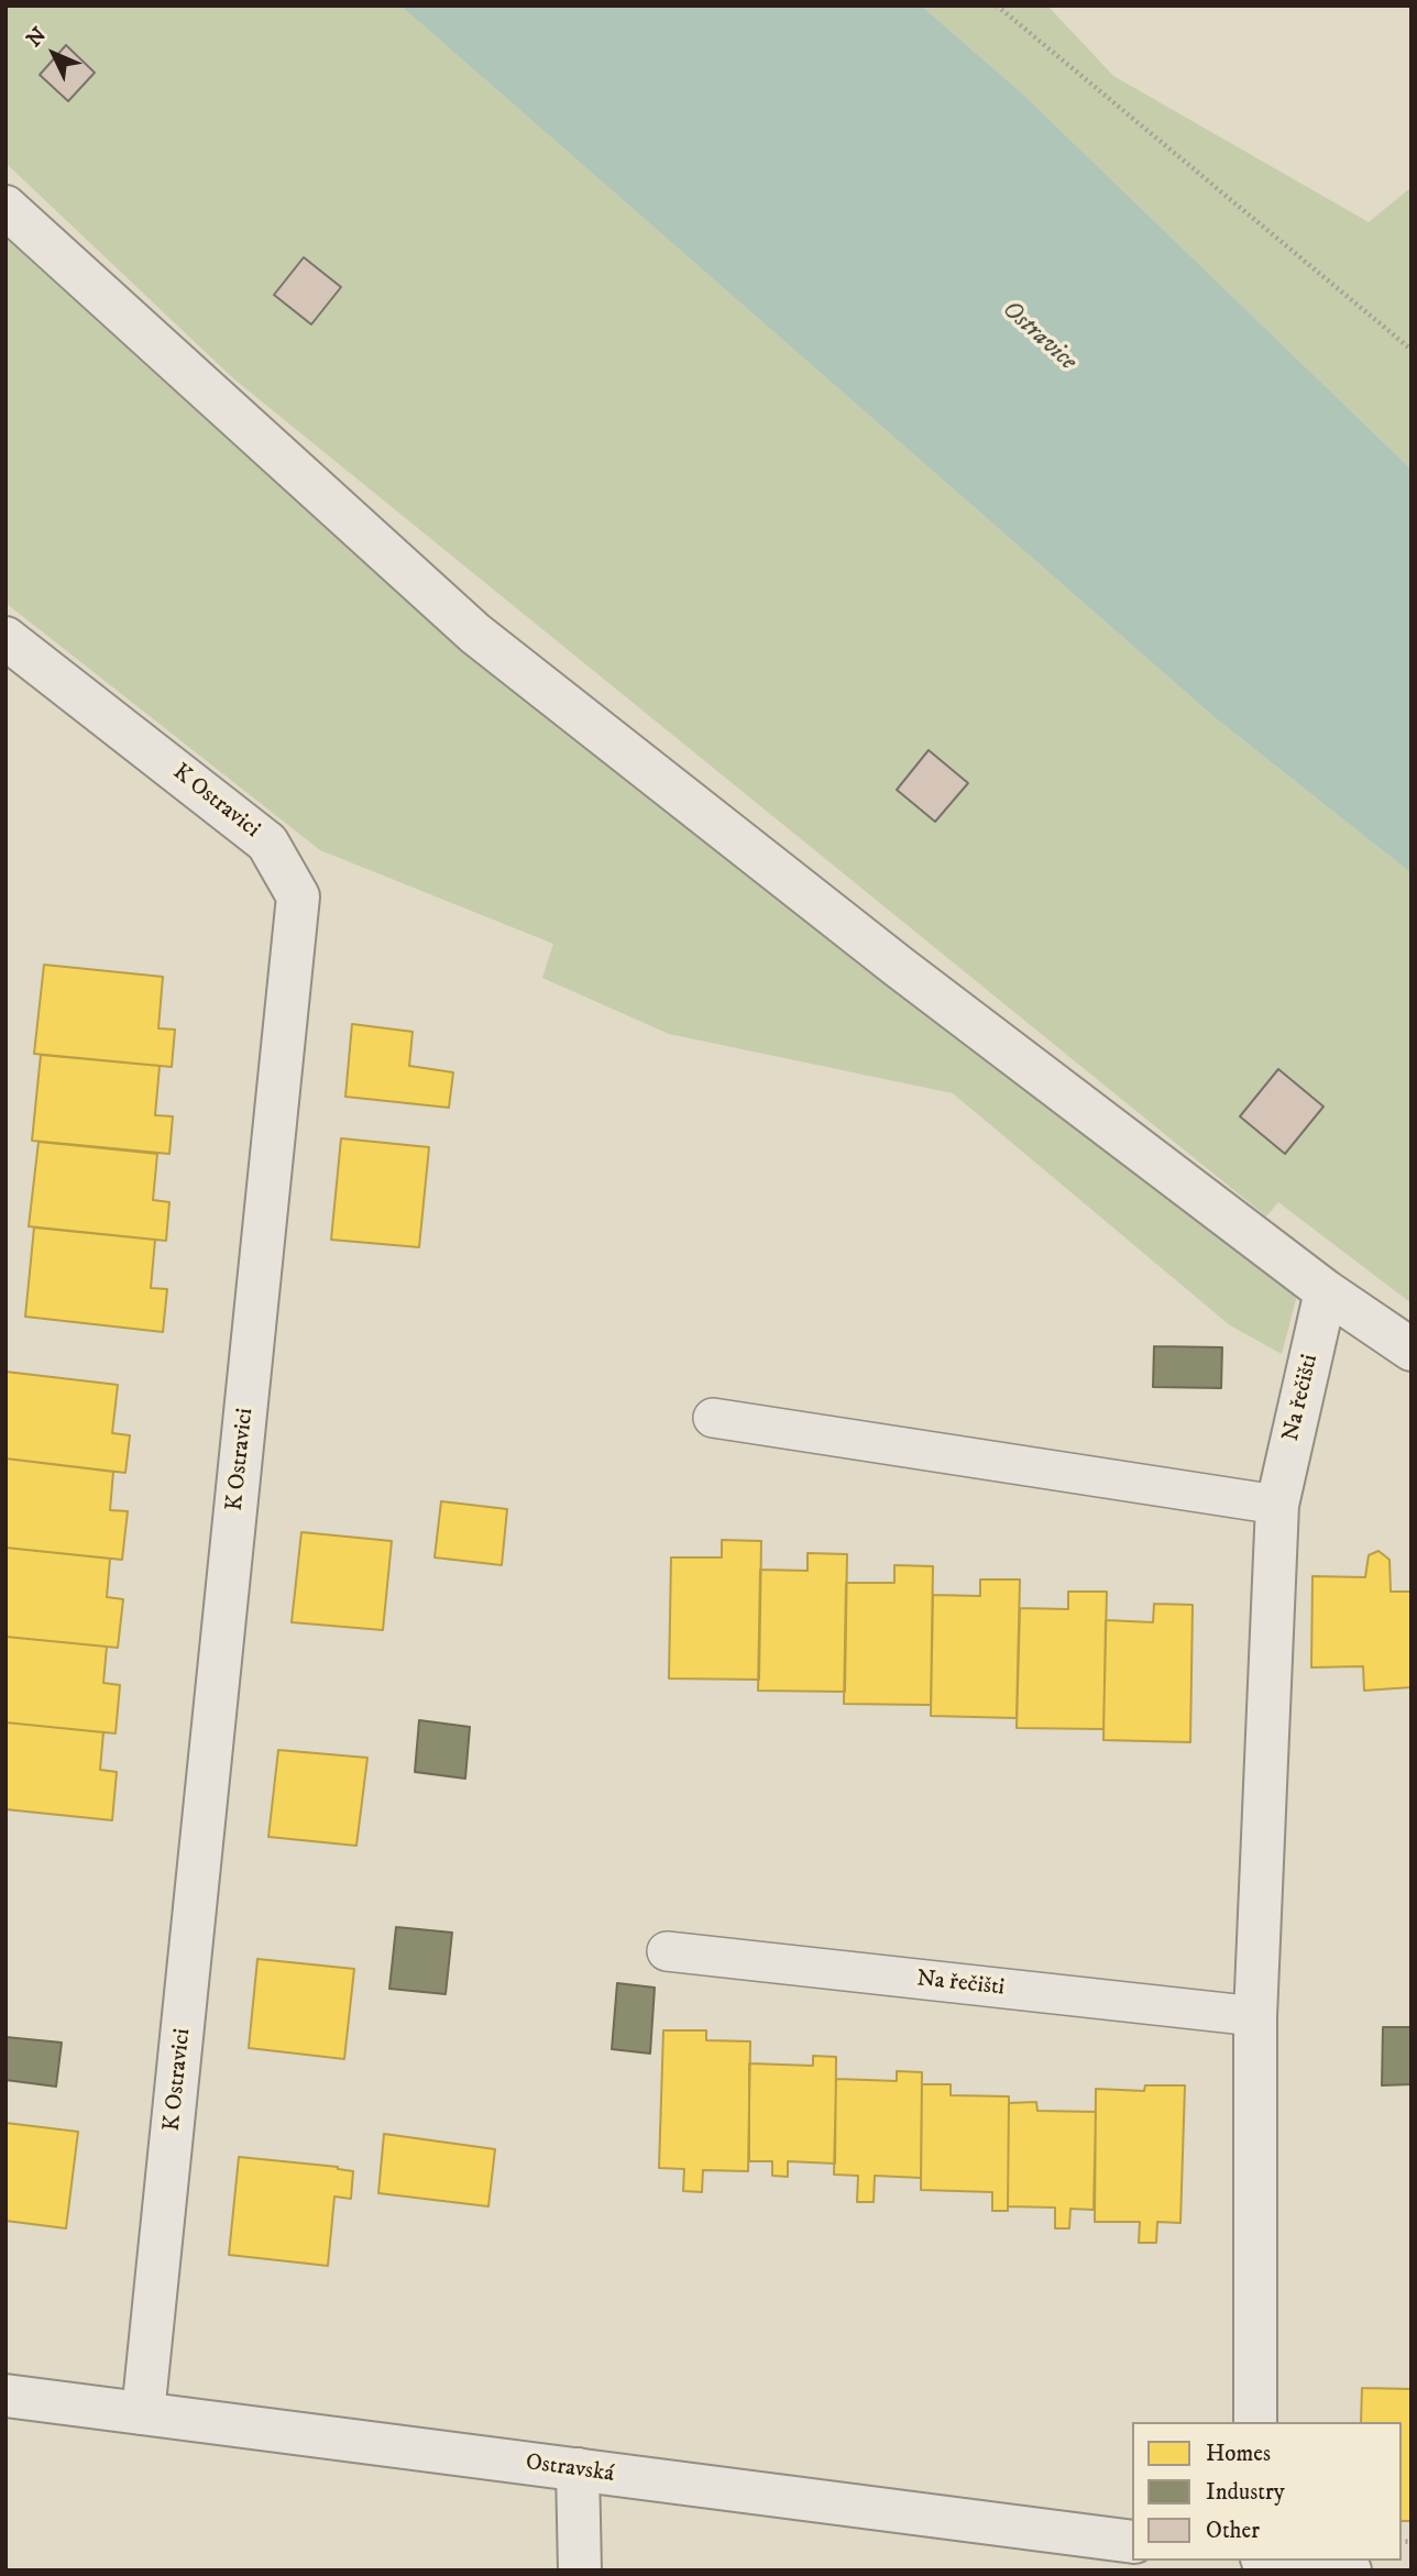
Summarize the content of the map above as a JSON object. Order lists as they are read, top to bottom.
{
  "streets": {
    "street": ["K Ostravici", "Na řečišti", "Ostravská"]
  },
  "crossings": [
    ["K Ostravici", "Ostravská"]
  ],
  "water": ["Ostravice"],
  "legend": ["Homes", "Industry", "Other"],
  "north": "top left"
}
